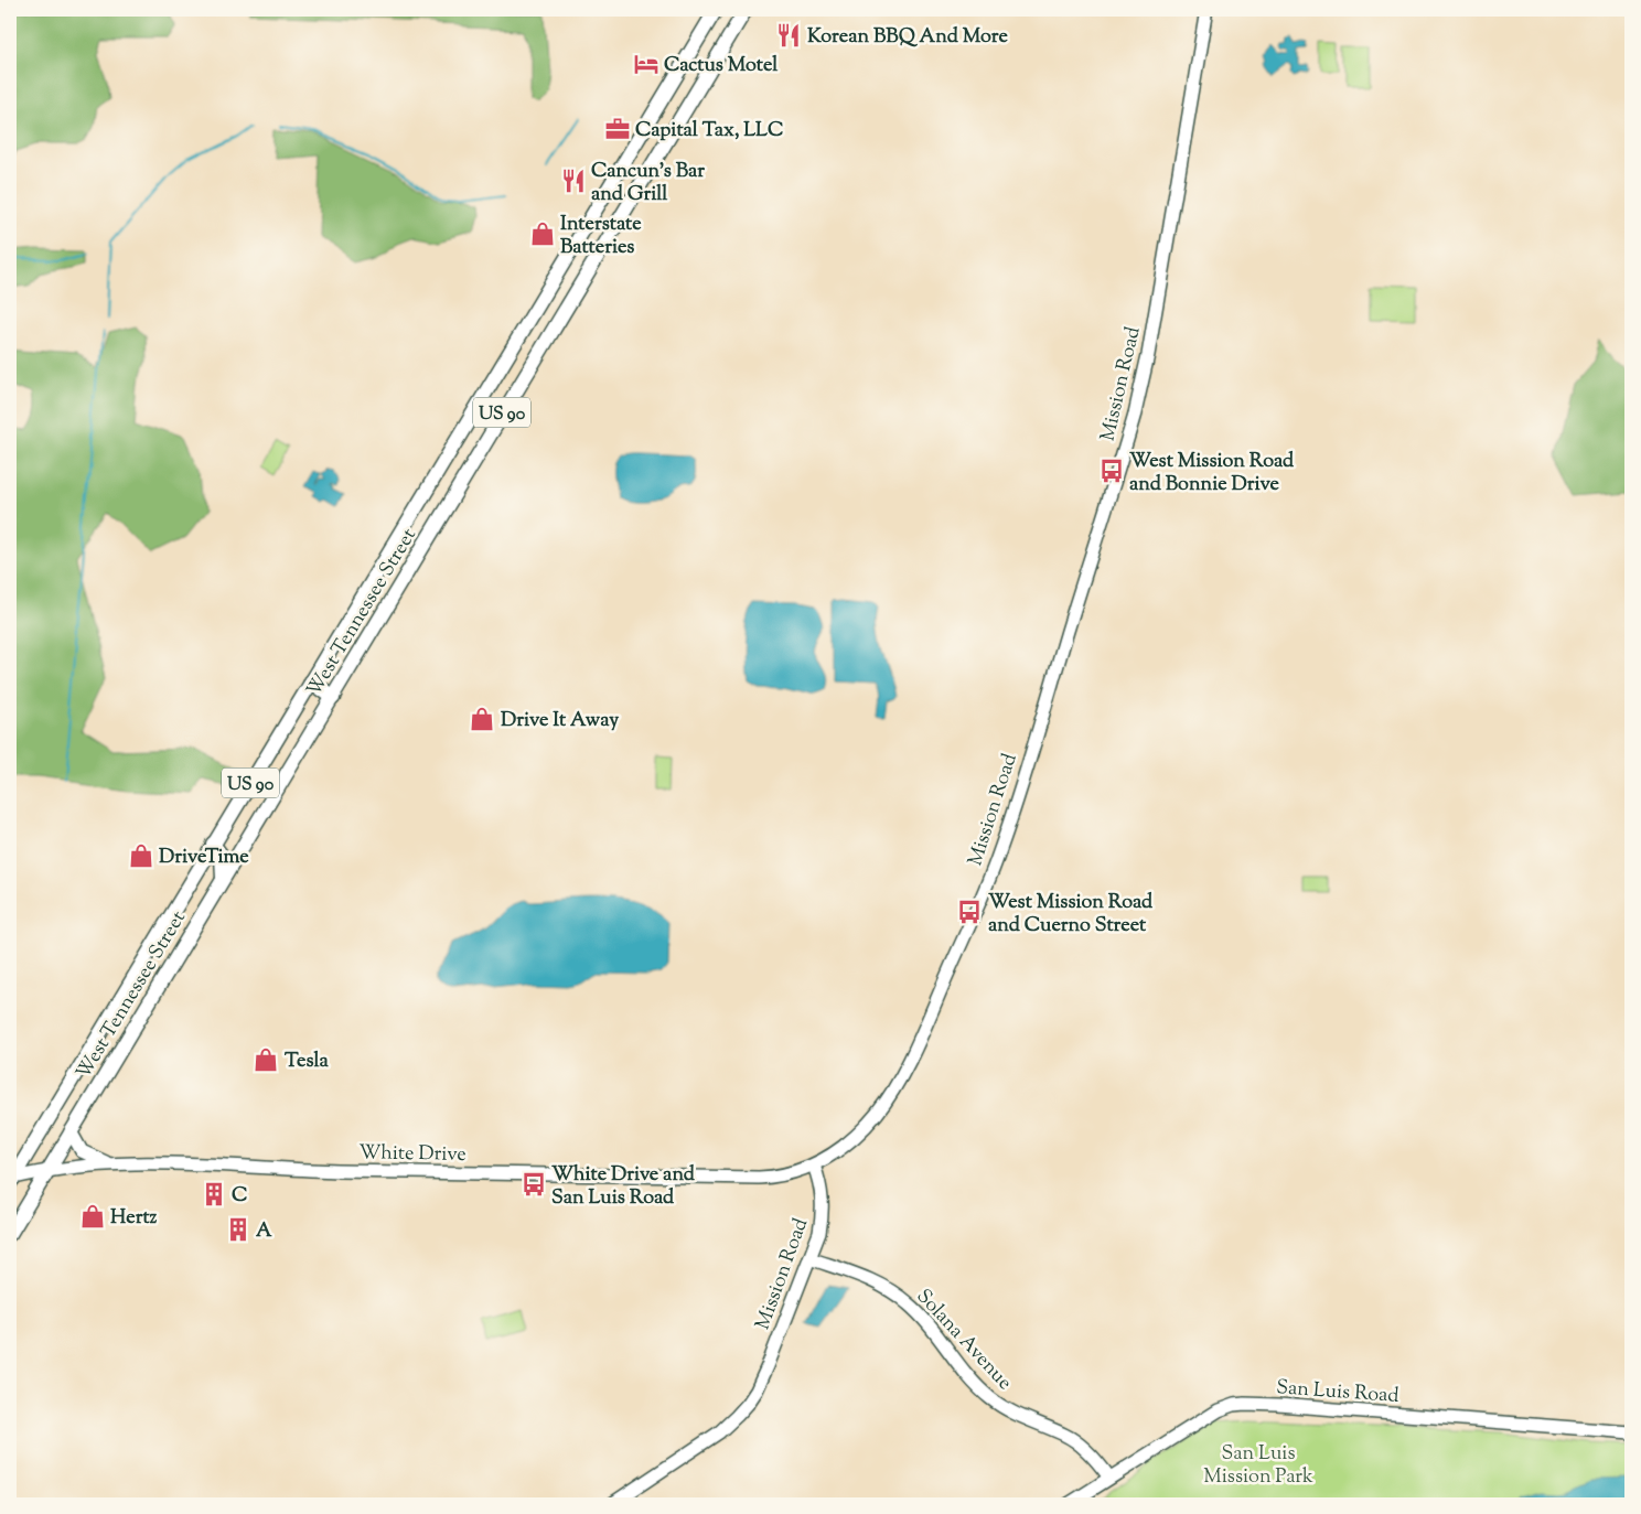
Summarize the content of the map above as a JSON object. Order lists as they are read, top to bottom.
{
  "streets": {
    "main road": ["US 90", "West Tennessee Street"],
    "street": [
      "Mission Road",
      "White Drive",
      "Solana Avenue",
      "San Luis Road"
    ]
  },
  "crossings": [
    ["Mission Road", "White Drive"],
    ["Mission Road", "Solana Avenue"],
    ["West Tennessee Street", "White Drive"],
    ["Solana Avenue", "San Luis Road"]
  ],
  "parks": ["San Luis Mission Park"],
  "places": {
    "restaurant": ["Korean BBQ And More", "Cancun's Bar and Grill"],
    "hotel": ["Cactus Motel"],
    "office": ["Capital Tax, LLC"],
    "shop": [
      "Interstate Batteries",
      "Drive It Away",
      "DriveTime",
      "Tesla",
      "Hertz"
    ],
    "bus stop": ["West Mission Road and Bonnie Drive", "West Mission Road and Cuerno Street", "White Drive and San Luis Road"],
    "building": ["C", "A"]
  }
}
